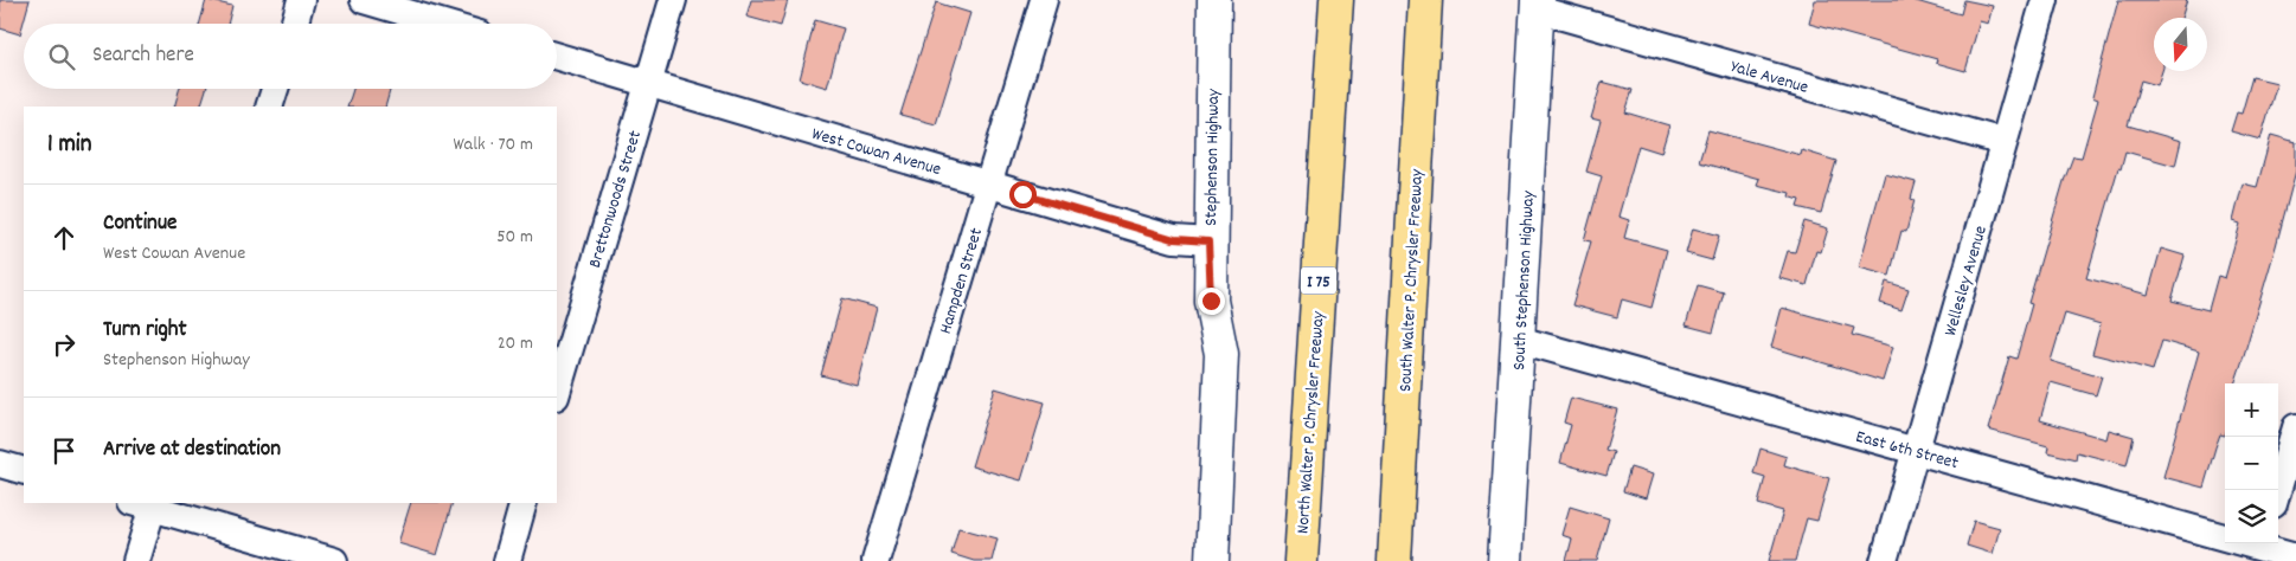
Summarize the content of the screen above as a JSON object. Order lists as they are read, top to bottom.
{
  "streets": {
    "highway": ["I 75", "South Walter P. Chrysler Freeway", "North Walter P. Chrysler Freeway"],
    "main road": ["Stephenson Highway", "South Stephenson Highway"],
    "street": [
      "Yale Avenue",
      "West Cowan Avenue",
      "Brettonwoods Street",
      "Hampden Street",
      "Wellesley Avenue",
      "East 6th Street"
    ]
  },
  "crossings": [
    ["Yale Avenue", "South Stephenson Highway"],
    ["Yale Avenue", "Wellesley Avenue"],
    ["West Cowan Avenue", "Stephenson Highway"],
    ["West Cowan Avenue", "Brettonwoods Street"],
    ["West Cowan Avenue", "Hampden Street"],
    ["South Stephenson Highway", "East 6th Street"],
    ["Wellesley Avenue", "East 6th Street"]
  ],
  "north": "bottom",
  "page": {
    "search": "Search here",
    "heading": ["1 min", "Walk · 70 m"],
    "list": [
      ["Continue", "West Cowan Avenue", "50 m"],
      ["Turn right", "Stephenson Highway", "20 m"],
      "Arrive at destination"
    ],
    "map_buttons": ["+", "−"]
  }
}
